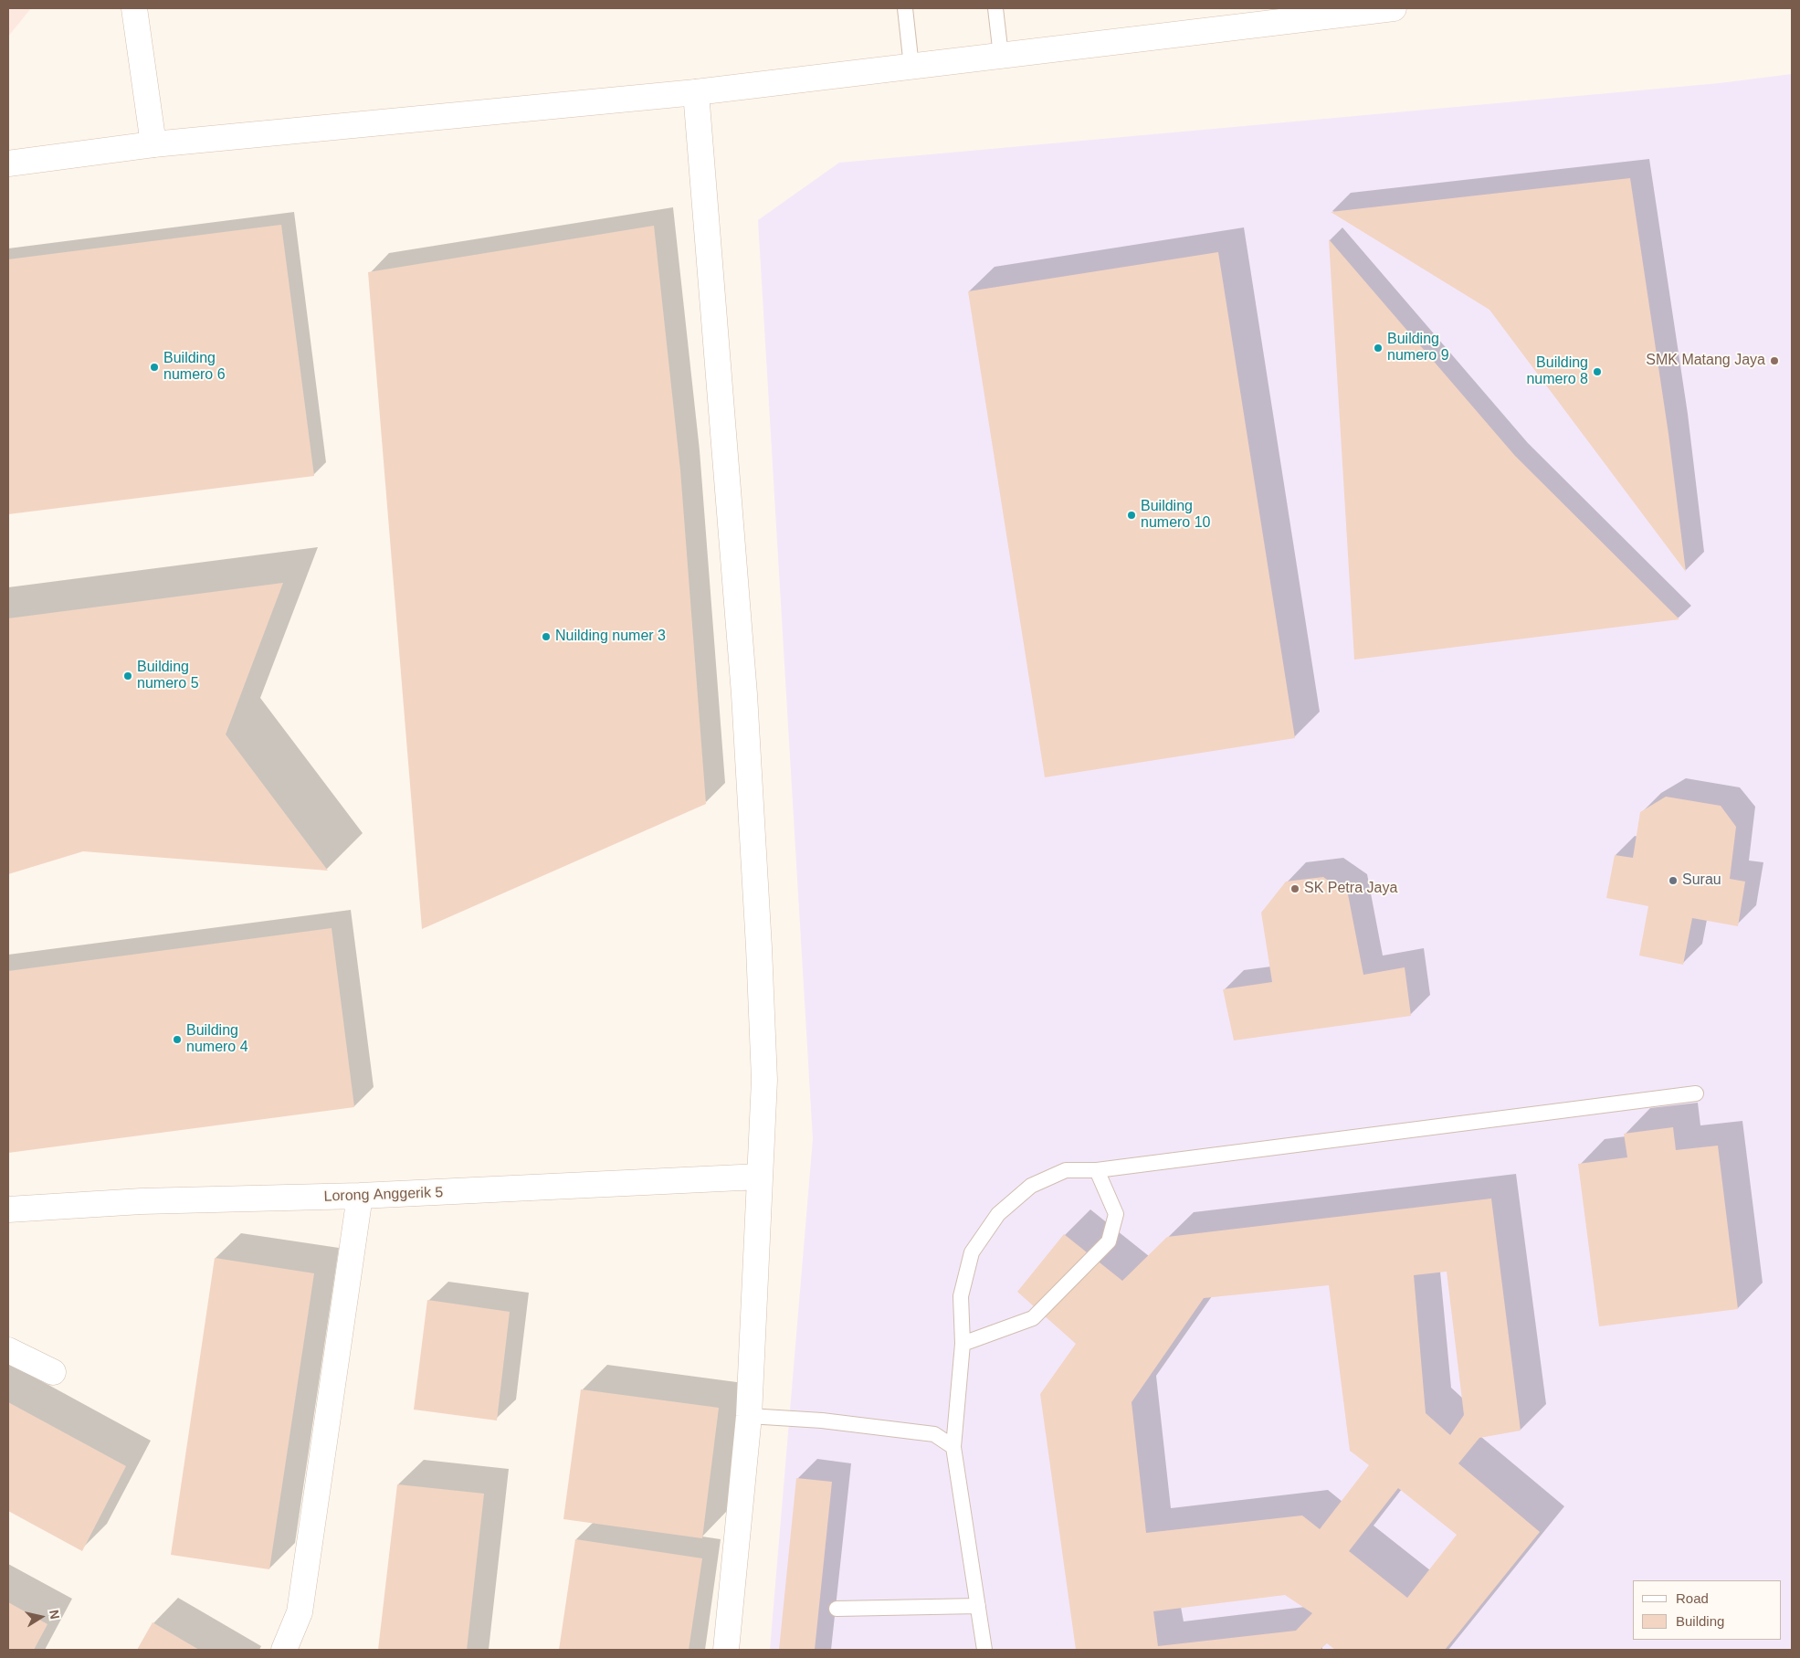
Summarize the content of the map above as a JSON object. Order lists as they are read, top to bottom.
{
  "streets": {
    "street": ["Lorong Anggerik 5"]
  },
  "places": [
    "Building numero 9",
    "SMK Matang Jaya",
    "Building numero 6",
    "Building numero 8",
    "Building numero 10",
    "Nuilding numer 3",
    "Building numero 5",
    "Surau",
    "SK Petra Jaya",
    "Building numero 4"
  ],
  "legend": ["Road", "Building"],
  "north": "right"
}
